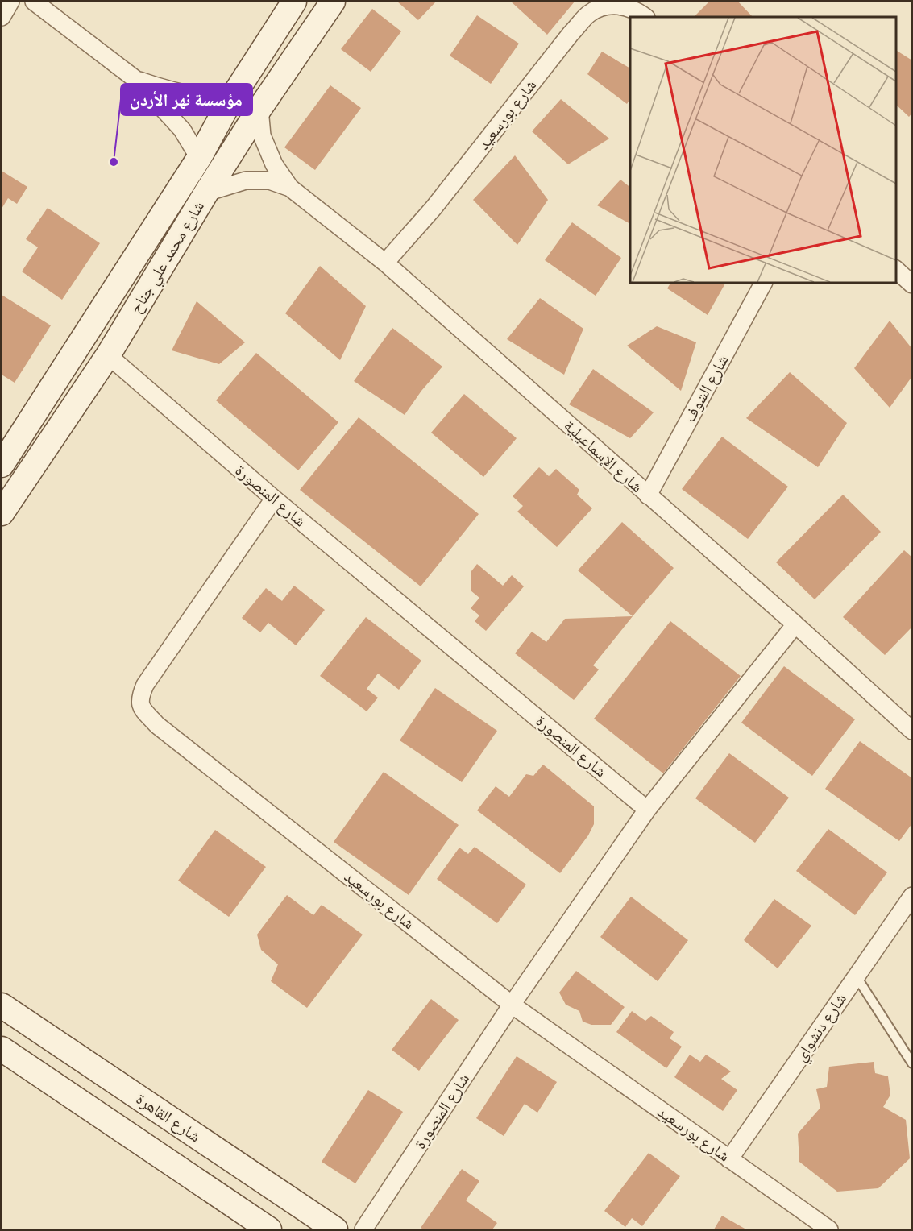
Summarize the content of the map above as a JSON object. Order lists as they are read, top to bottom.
{
  "streets": {
    "main road": ["شارع محمد علي جناح", "شارع القاهرة"],
    "street": [
      "شارع بورسعيد",
      "شارع الشوف",
      "شارع الإسماعيلية",
      "شارع المنصورة",
      "شارع دنشواي"
    ]
  },
  "crossings": [
    ["شارع بورسعيد", "شارع الإسماعيلية"],
    ["شارع بورسعيد", "شارع المنصورة"],
    ["شارع بورسعيد", "شارع دنشواي"],
    ["شارع محمد علي جناح", "شارع الإسماعيلية"],
    ["شارع محمد علي جناح", "شارع المنصورة"],
    ["شارع الشوف", "شارع الإسماعيلية"]
  ],
  "places": ["مؤسسة نهر الأردن"]
}
